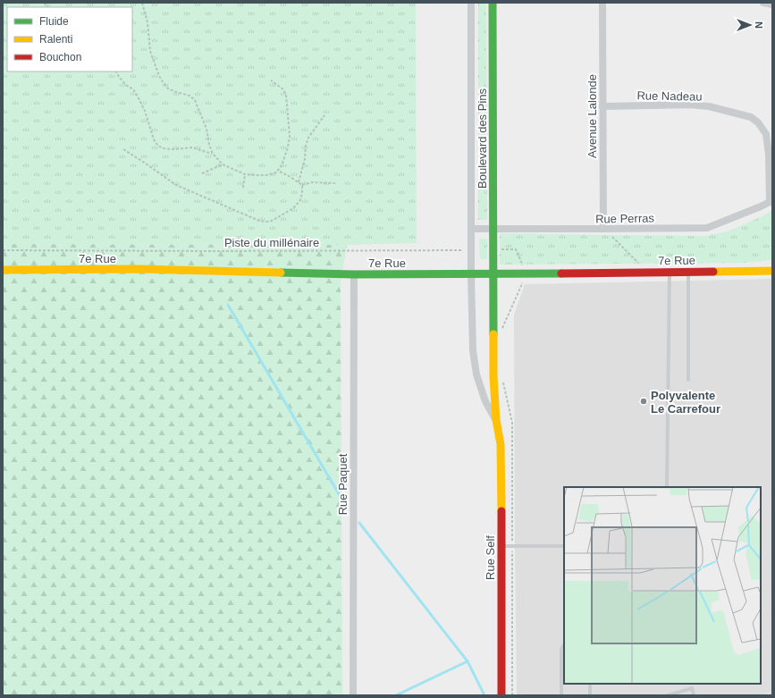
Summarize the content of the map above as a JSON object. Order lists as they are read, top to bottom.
{
  "streets": {
    "street": [
      "Rue Nadeau",
      "Avenue Lalonde",
      "Boulevard des Pins",
      "Rue Perras",
      "7e Rue",
      "Rue Paquet",
      "Rue Self"
    ],
    "path": ["Piste du millénaire"]
  },
  "crossings": [
    ["Rue Nadeau", "Avenue Lalonde"],
    ["Rue Nadeau", "Rue Perras"],
    ["Avenue Lalonde", "Rue Perras"],
    ["Boulevard des Pins", "Rue Perras"],
    ["Boulevard des Pins", "Piste du millénaire"],
    ["Boulevard des Pins", "7e Rue"],
    ["Boulevard des Pins", "Rue Self"],
    ["7e Rue", "Rue Paquet"],
    ["7e Rue", "Rue Self"]
  ],
  "places": ["Polyvalente Le Carrefour"],
  "legend": ["Fluide", "Ralenti", "Bouchon"],
  "north": "right"
}
